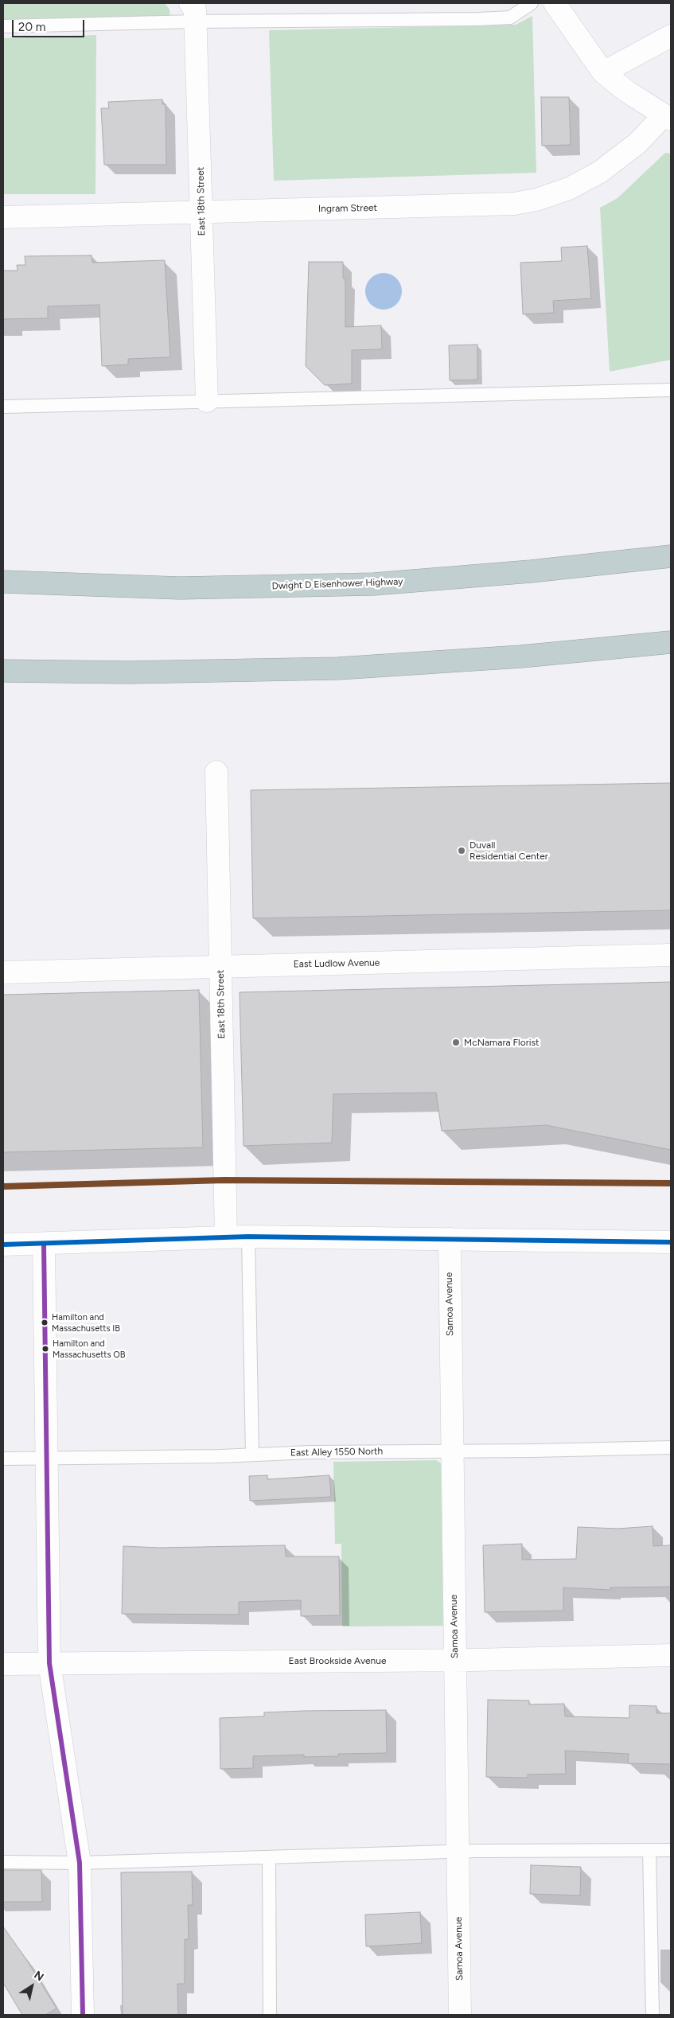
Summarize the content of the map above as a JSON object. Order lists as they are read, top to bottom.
{
  "streets": {
    "highway": ["Dwight D Eisenhower Highway"],
    "street": [
      "East 18th Street",
      "Ingram Street",
      "East Ludlow Avenue",
      "Samoa Avenue",
      "East Brookside Avenue"
    ],
    "lane": ["East Alley 1550 North"]
  },
  "crossings": [
    ["East 18th Street", "Ingram Street"],
    ["East 18th Street", "East Ludlow Avenue"],
    ["Samoa Avenue", "East Alley 1550 North"],
    ["Samoa Avenue", "East Brookside Avenue"]
  ],
  "places": [
    "Duvall Residential Center",
    "McNamara Florist",
    "Hamilton and Massachusetts IB",
    "Hamilton and Massachusetts OB"
  ],
  "scale_bar": "20 m",
  "north": "top right"
}
